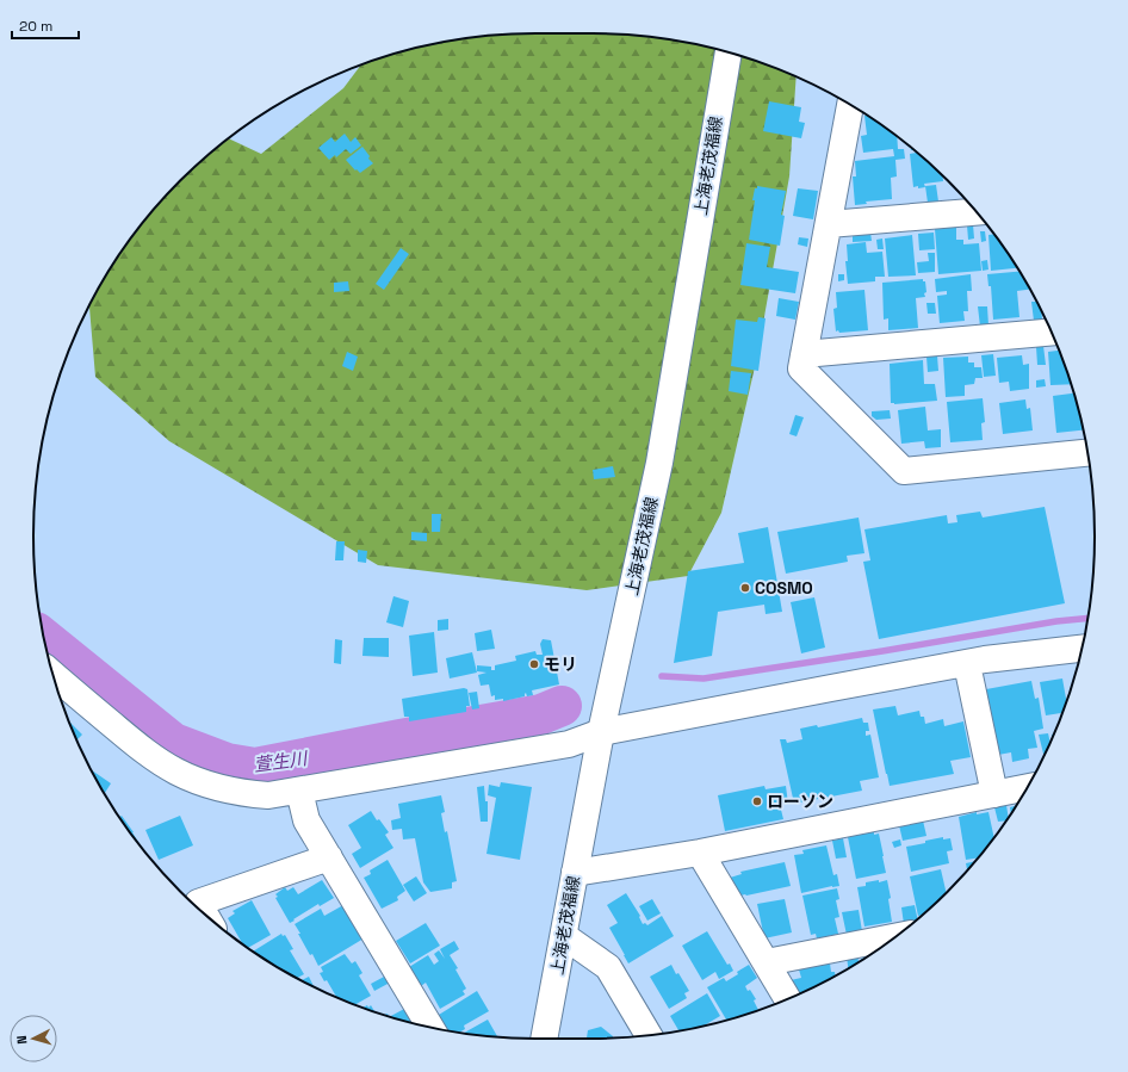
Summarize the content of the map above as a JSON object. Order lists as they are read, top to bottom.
{
  "streets": {
    "street": ["上海老茂福線"]
  },
  "water": ["萱生川"],
  "places": ["COSMO", "モリ", "ローソン"],
  "scale_bar": "20 m",
  "north": "left"
}
